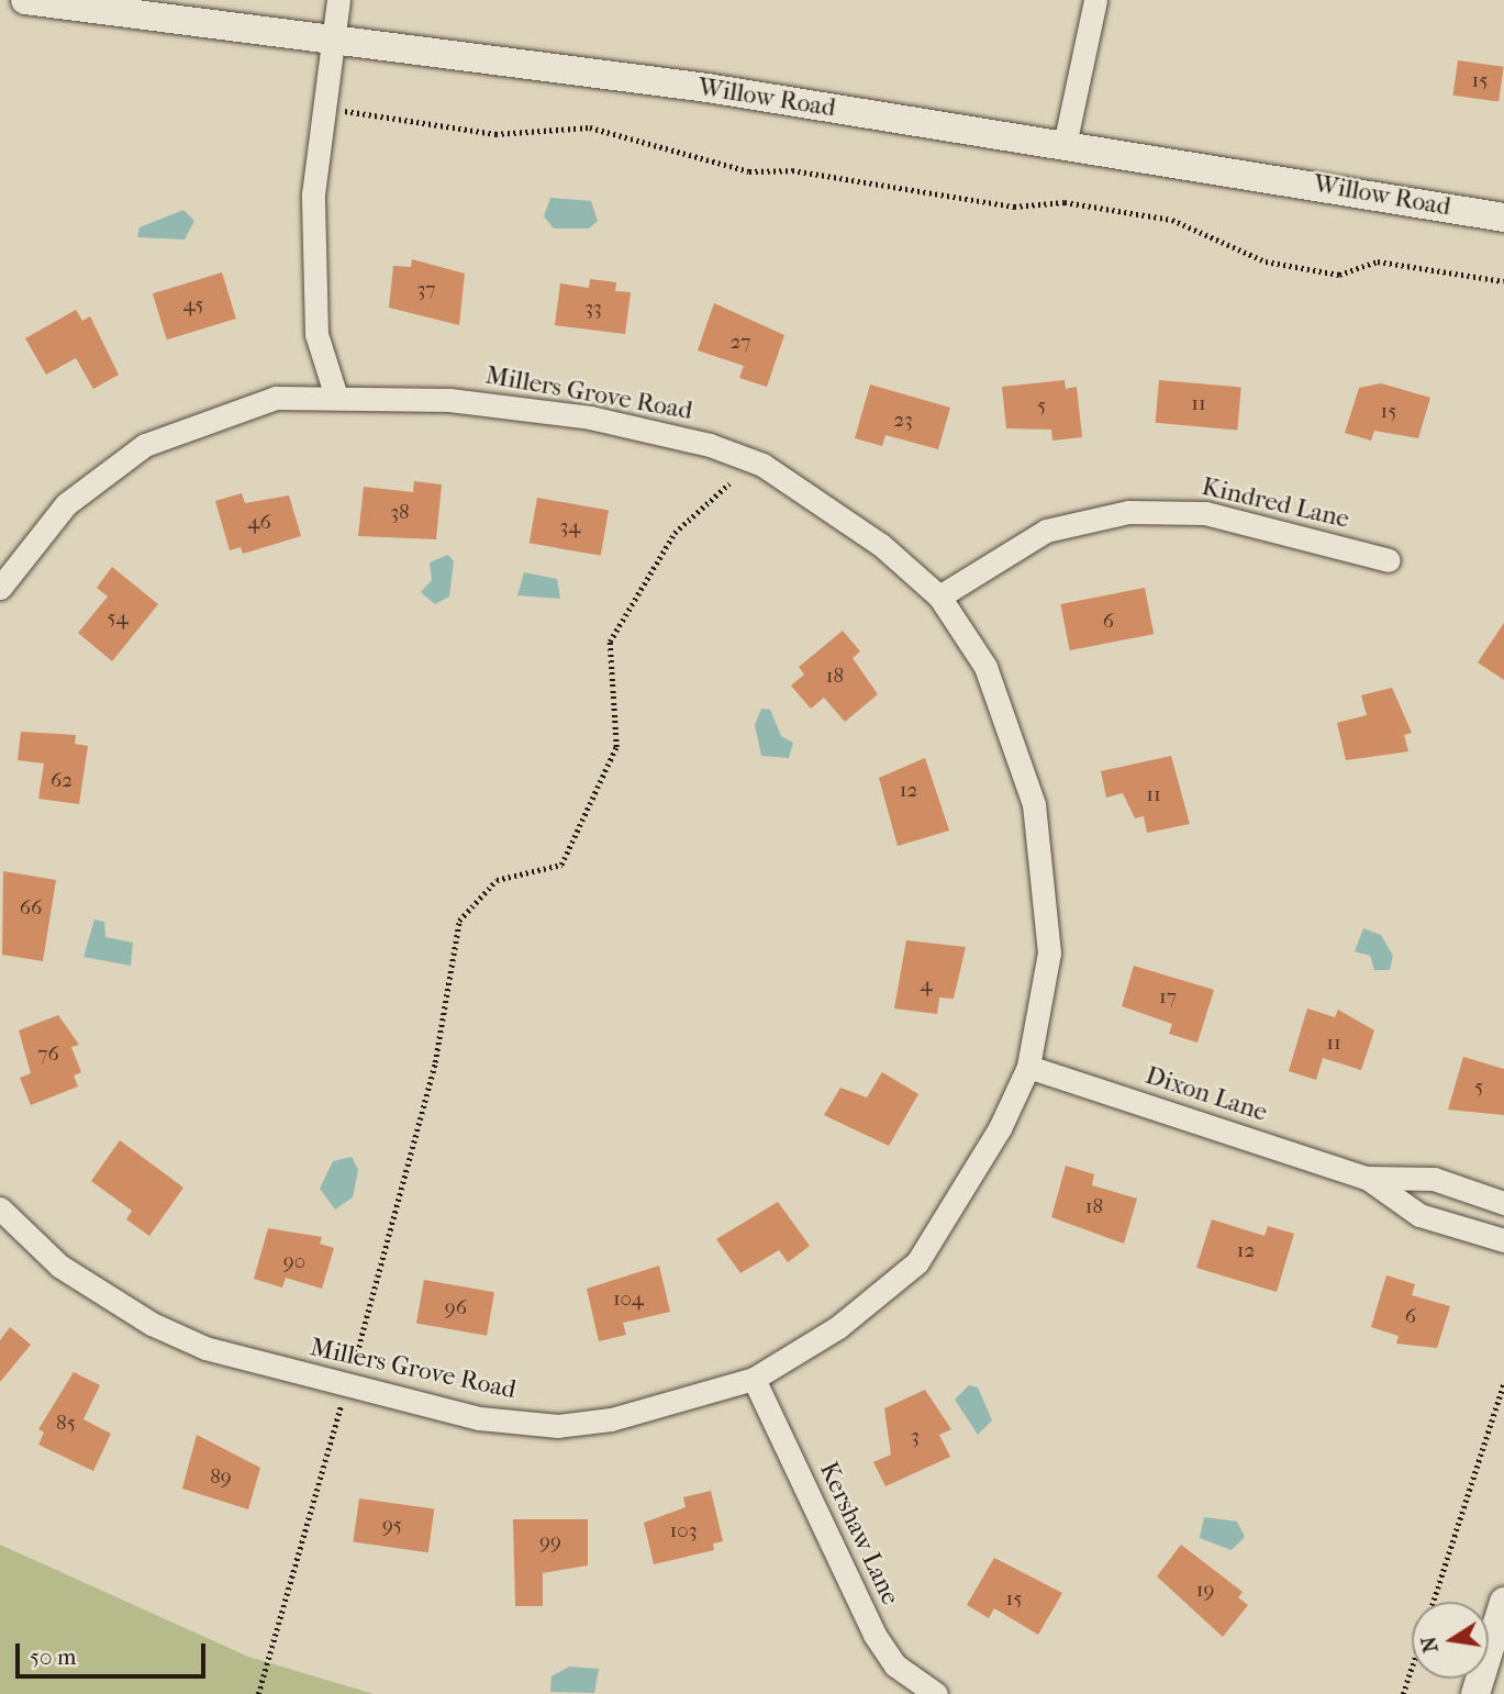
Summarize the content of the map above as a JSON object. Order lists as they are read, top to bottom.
{
  "streets": {
    "street": [
      "Willow Road",
      "Millers Grove Road",
      "Kindred Lane",
      "Dixon Lane",
      "Kershaw Lane"
    ]
  },
  "crossings": [
    ["Millers Grove Road", "Kindred Lane"],
    ["Millers Grove Road", "Dixon Lane"],
    ["Millers Grove Road", "Kershaw Lane"]
  ],
  "house_numbers": [
    "15",
    "37",
    "45",
    "33",
    "27",
    "11",
    "5",
    "15",
    "23",
    "38",
    "46",
    "34",
    "54",
    "6",
    "18",
    "62",
    "12",
    "11",
    "66",
    "4",
    "17",
    "11",
    "76",
    "5",
    "18",
    "12",
    "90",
    "104",
    "96",
    "6",
    "85",
    "3",
    "89",
    "95",
    "103",
    "99",
    "19",
    "15"
  ],
  "scale_bar": "50 m",
  "north": "left"
}
